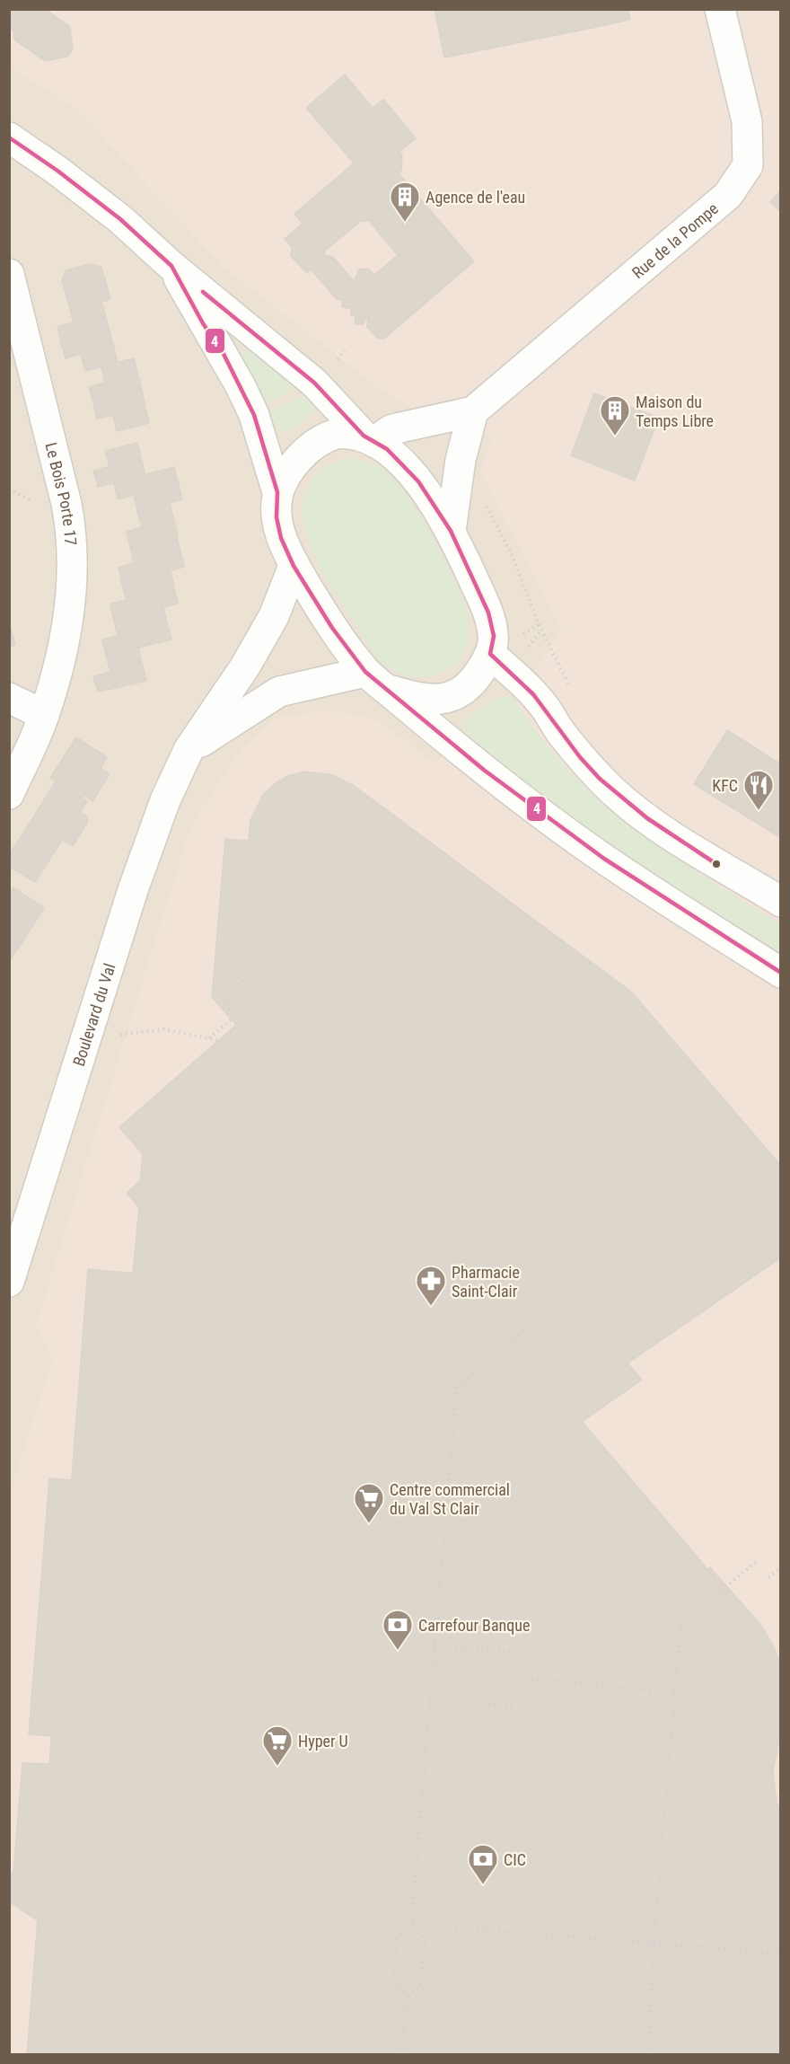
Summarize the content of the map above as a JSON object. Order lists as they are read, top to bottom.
{
  "streets": {
    "street": ["Rue de la Pompe", "Le Bois Porte 17", "Boulevard du Val"]
  },
  "places": {
    "building": ["Agence de l'eau", "Maison du Temps Libre"],
    "restaurant": ["KFC"],
    "pharmacy": ["Pharmacie Saint-Clair"],
    "supermarket": ["Centre commercial du Val St Clair", "Hyper U"],
    "bank": ["Carrefour Banque", "CIC"]
  },
  "lines": ["transit line 4"]
}
